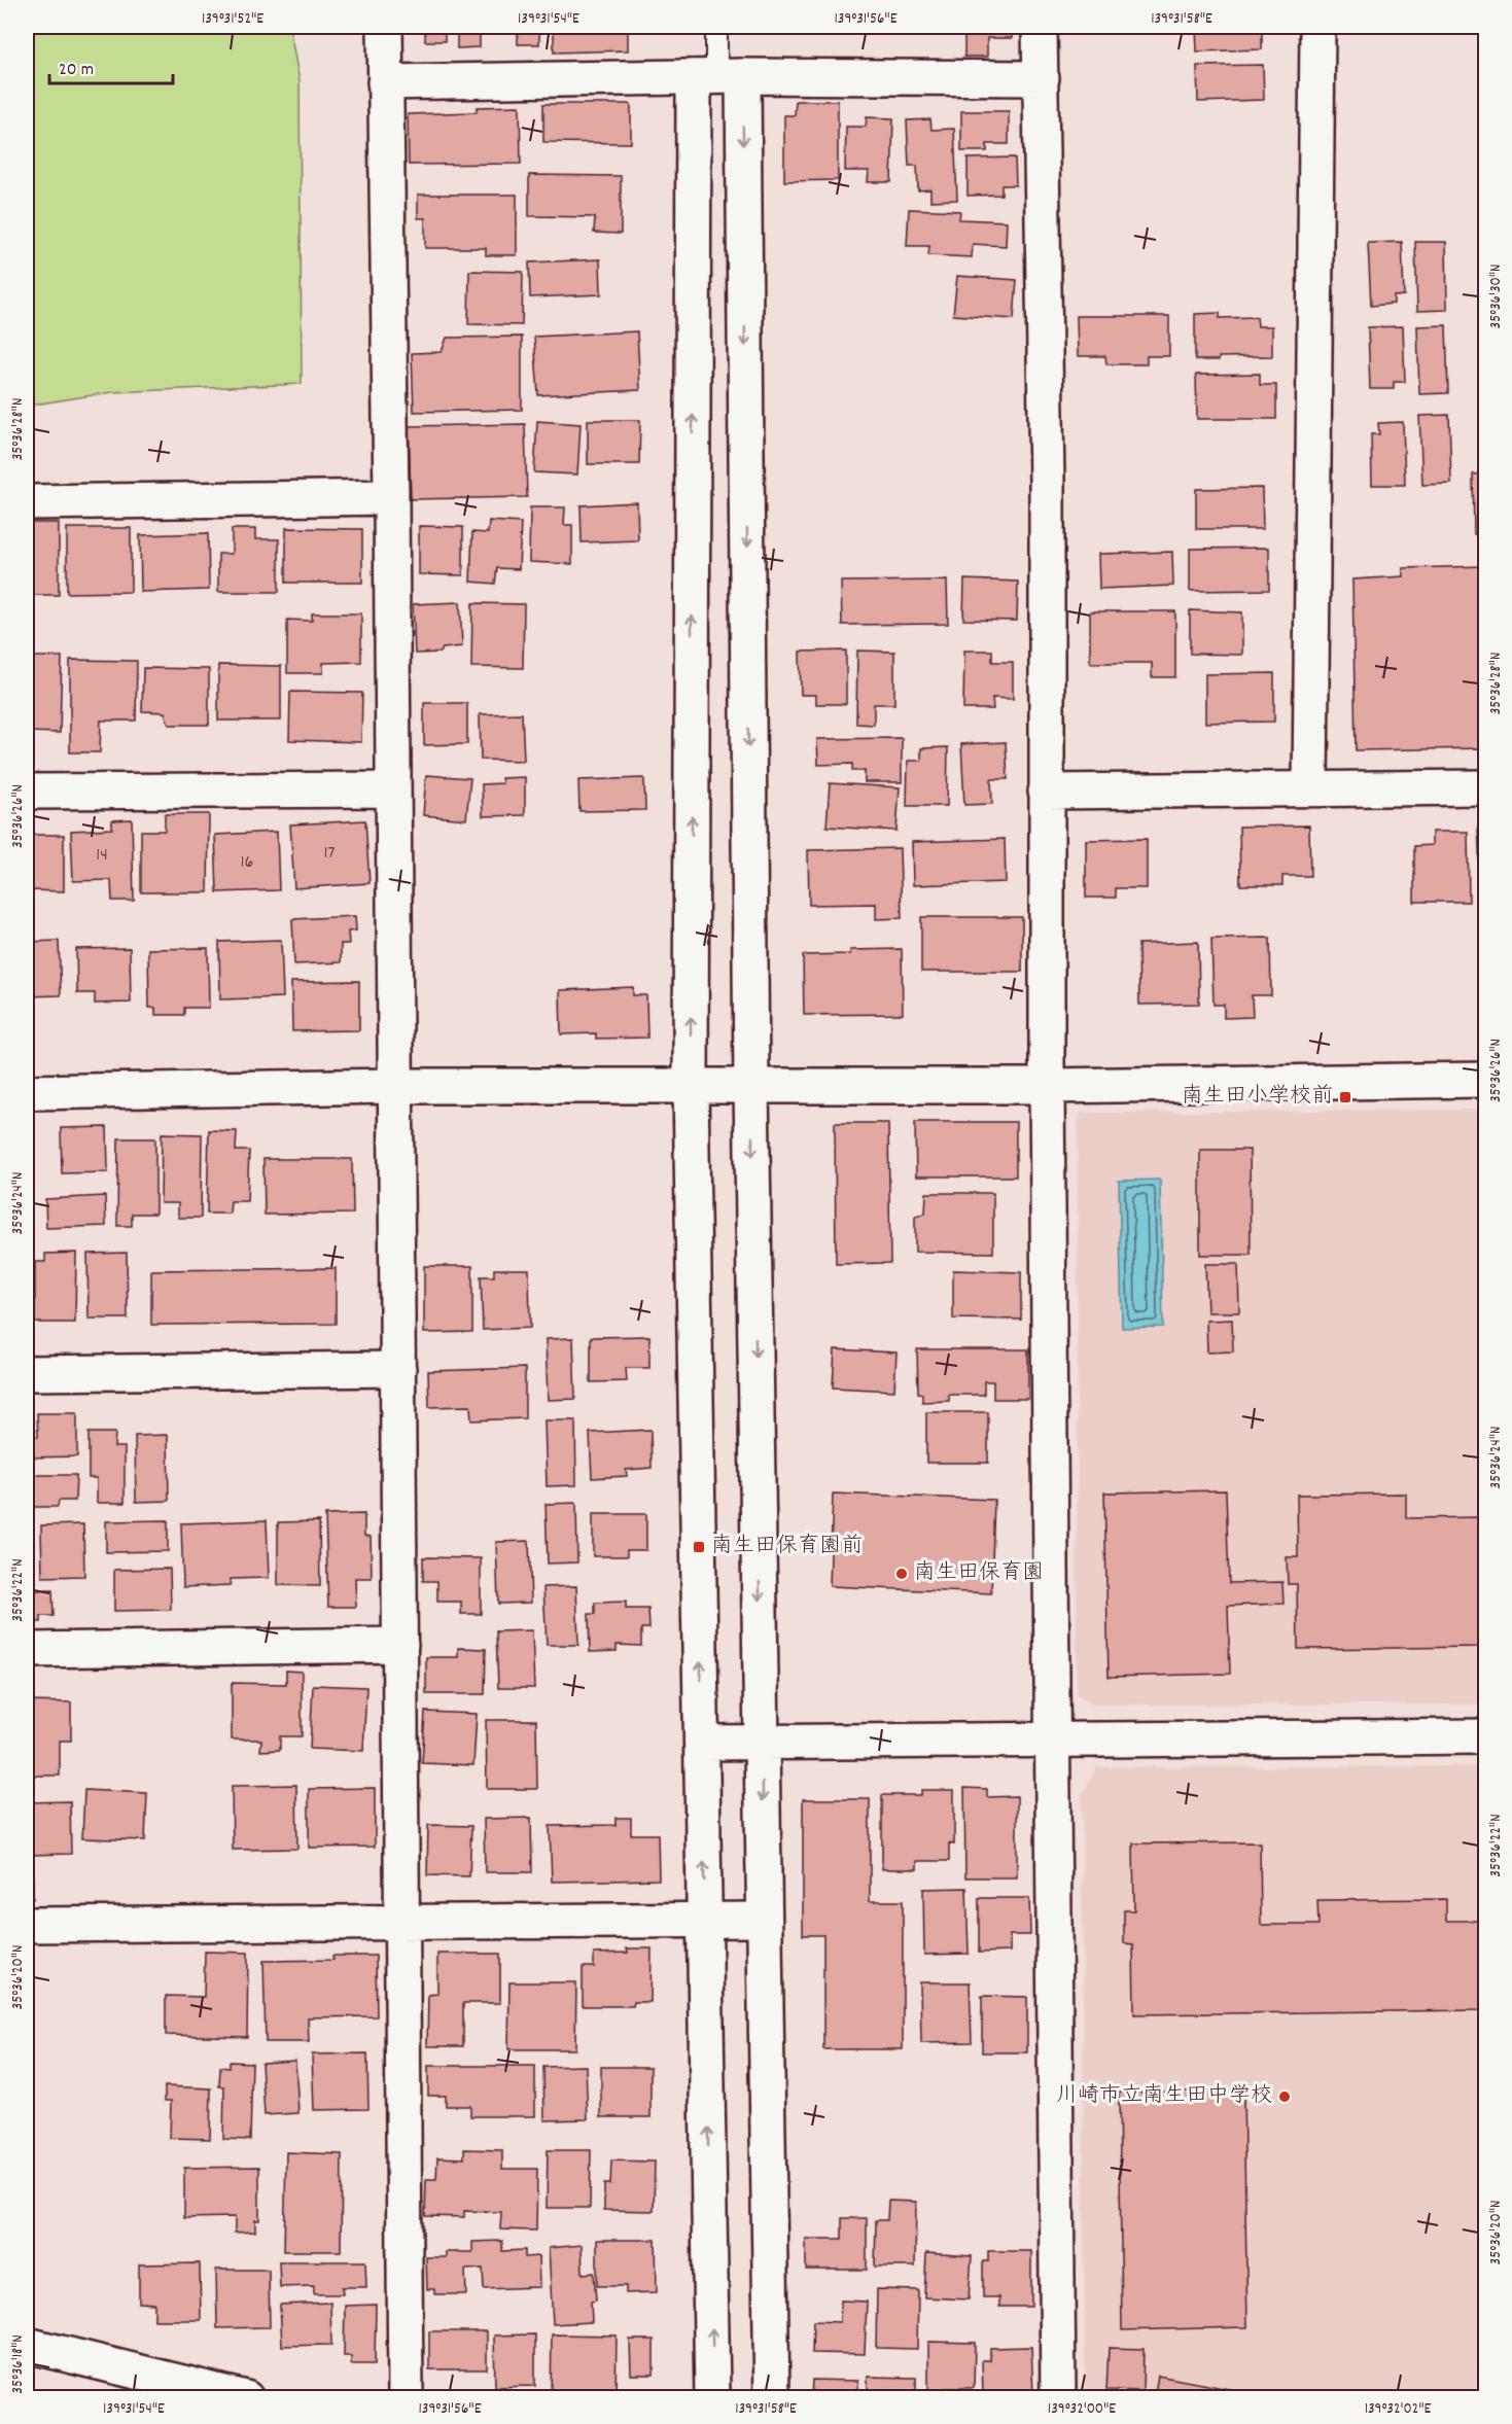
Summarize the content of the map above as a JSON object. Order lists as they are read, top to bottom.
{
  "places": {
    "transit": ["南生田小学校前", "南生田保育園前"],
    "other": ["南生田保育園", "川崎市立南生田中学校"]
  },
  "house_numbers": ["17", "14", "16"],
  "scale_bar": "20 m",
  "coordinates": [
    "139°31'52\"E",
    "139°31'54\"E",
    "139°31'56\"E",
    "139°31'58\"E",
    "35°36'30\"N",
    "35°36'28\"N",
    "35°36'26\"N",
    "35°36'24\"N",
    "35°36'22\"N",
    "35°36'20\"N",
    "35°36'18\"N",
    "139°32'00\"E",
    "139°32'02\"E"
  ]
}
